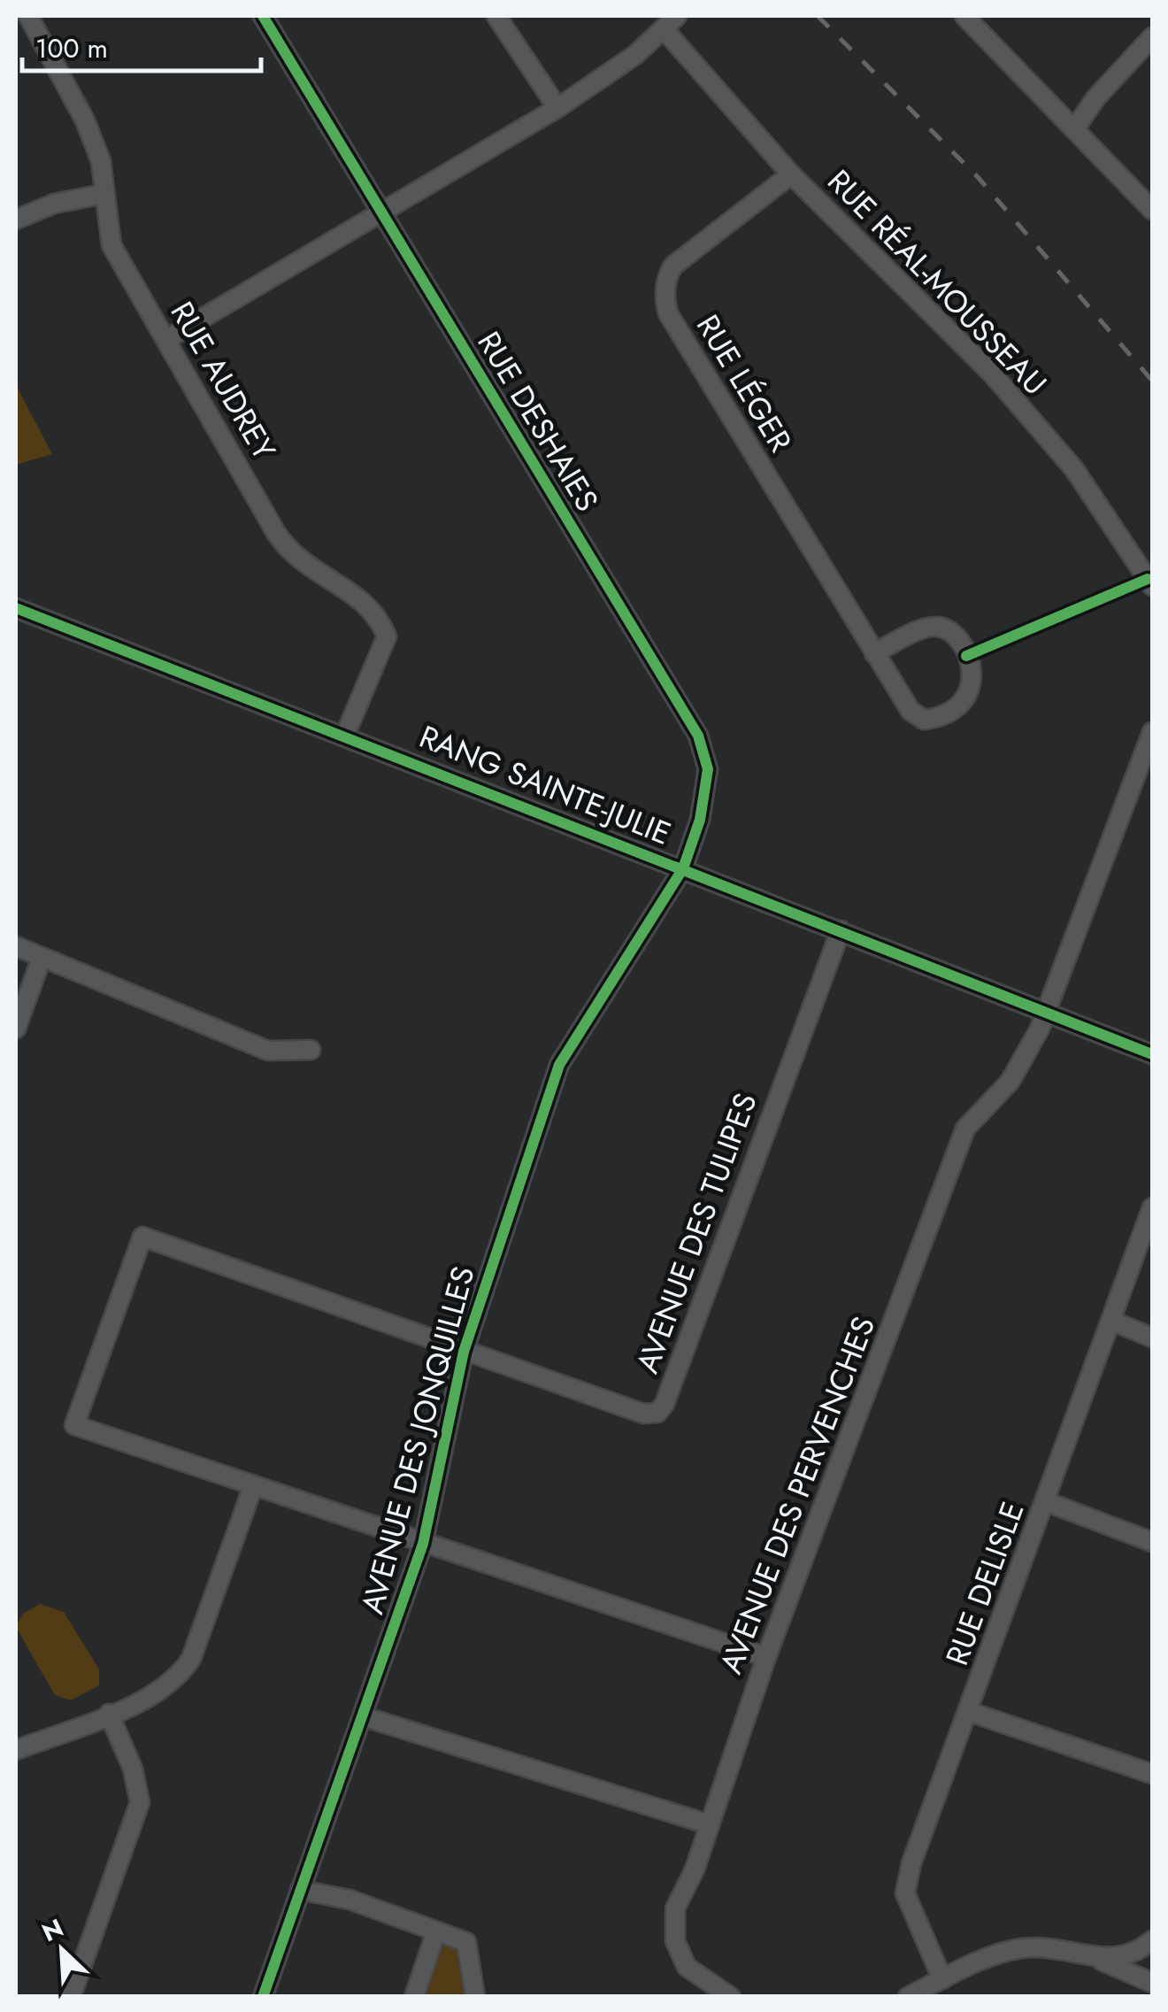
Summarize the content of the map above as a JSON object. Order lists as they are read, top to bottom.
{
  "streets": {
    "street": [
      "RUE RÉAL-MOUSSEAU",
      "RUE AUDREY",
      "RUE LÉGER",
      "RUE DESHAIES",
      "RANG SAINTE-JULIE",
      "AVENUE DES TULIPES",
      "AVENUE DES JONQUILLES",
      "AVENUE DES PERVENCHES",
      "RUE DELISLE"
    ]
  },
  "crossings": [
    ["RUE RÉAL-MOUSSEAU", "RUE LÉGER"],
    ["RUE AUDREY", "RANG SAINTE-JULIE"],
    ["RUE DESHAIES", "RANG SAINTE-JULIE"],
    ["RUE DESHAIES", "AVENUE DES JONQUILLES"],
    ["RANG SAINTE-JULIE", "AVENUE DES TULIPES"],
    ["RANG SAINTE-JULIE", "AVENUE DES JONQUILLES"],
    ["RANG SAINTE-JULIE", "AVENUE DES PERVENCHES"],
    ["AVENUE DES TULIPES", "AVENUE DES JONQUILLES"]
  ],
  "scale_bar": "100 m",
  "north": "top left"
}
